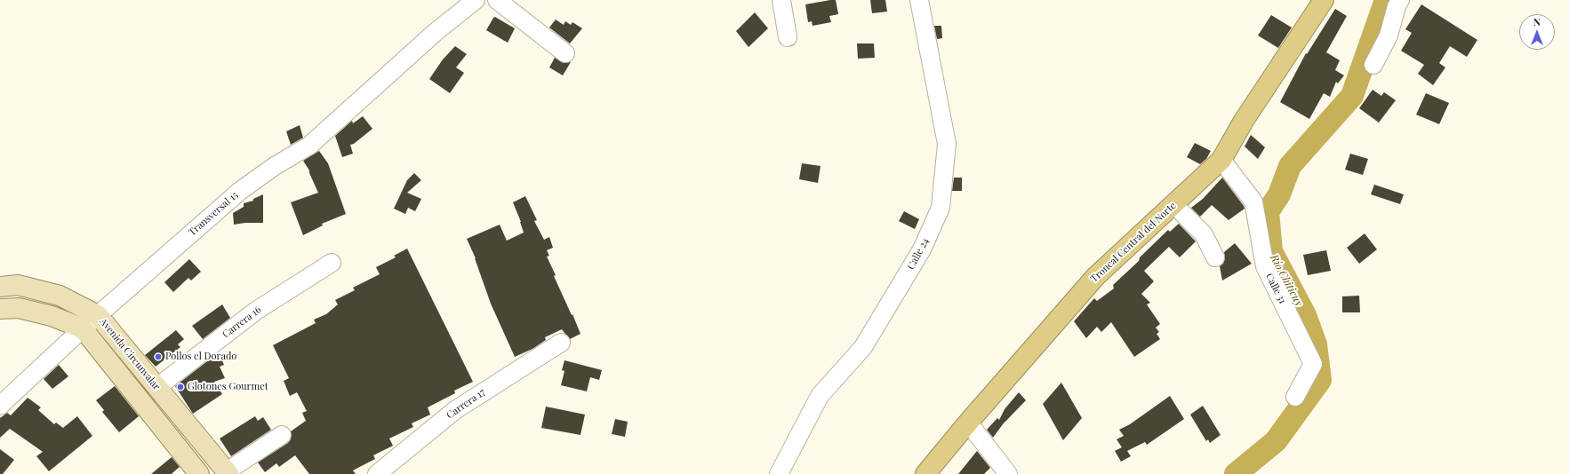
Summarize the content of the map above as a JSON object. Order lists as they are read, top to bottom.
{
  "streets": {
    "highway": ["Troncal Central del Norte"],
    "main road": ["Avenida Circunvalar"],
    "street": [
      "Transversal 15",
      "Calle 24",
      "Calle 31",
      "Carrera 16",
      "Carrera 17"
    ]
  },
  "crossings": [
    ["Transversal 15", "Avenida Circunvalar"],
    ["Troncal Central del Norte", "Calle 31"],
    ["Carrera 16", "Avenida Circunvalar"]
  ],
  "water": ["Río Chiticuy"],
  "places": ["Pollos el Dorado", "Glotones Gourmet"],
  "north": "top"
}
